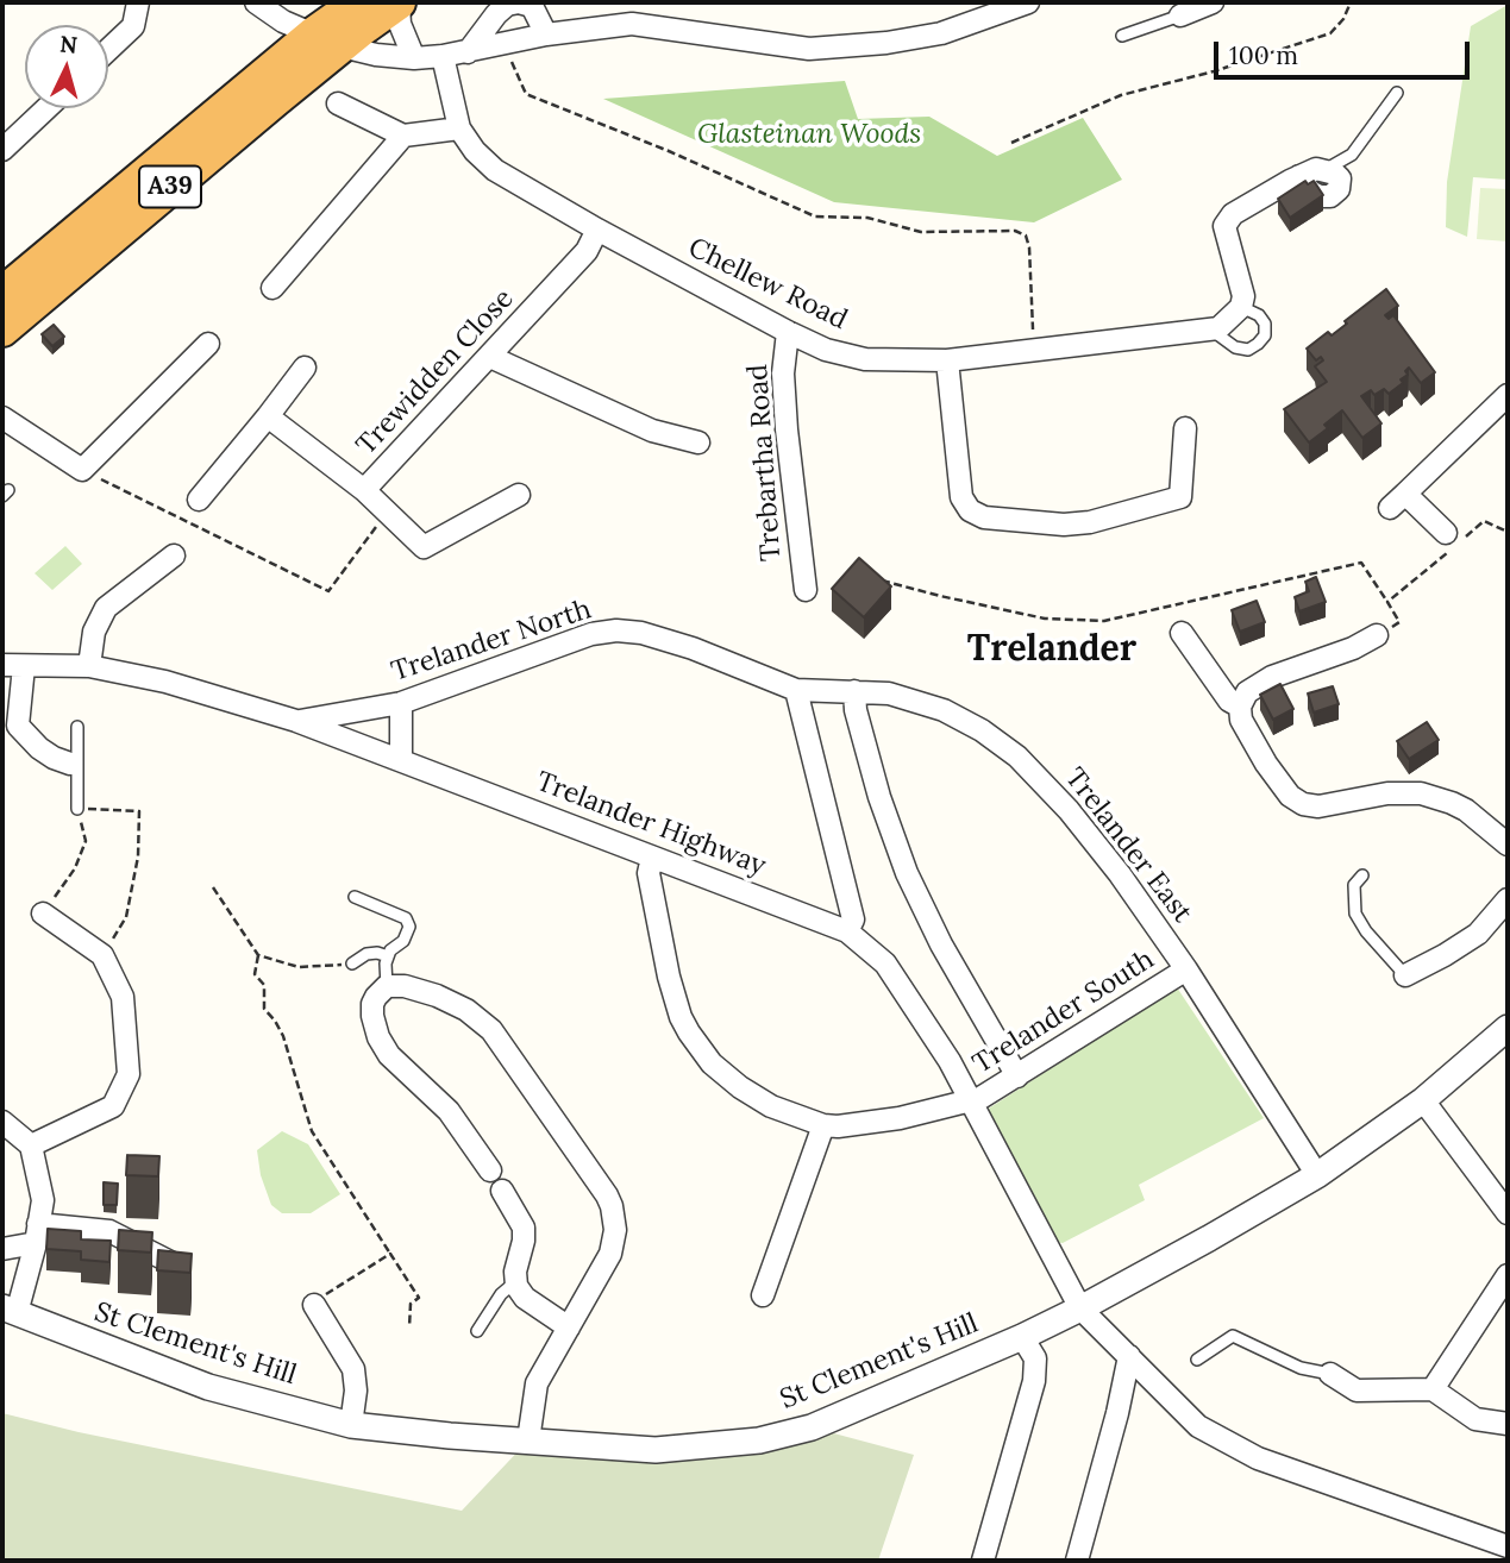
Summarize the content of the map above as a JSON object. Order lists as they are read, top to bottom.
{
  "streets": {
    "highway": ["A39"],
    "street": [
      "Chellew Road",
      "Trewidden Close",
      "Trebartha Road",
      "Trelander North",
      "Trelander Highway",
      "Trelander East",
      "Trelander South",
      "St Clement's Hill"
    ]
  },
  "crossings": [
    ["Chellew Road", "Trewidden Close"],
    ["Chellew Road", "Trebartha Road"],
    ["Trelander North", "Trelander Highway"],
    ["Trelander North", "Trelander East"],
    ["Trelander Highway", "Trelander South"],
    ["Trelander Highway", "St Clement's Hill"],
    ["Trelander East", "Trelander South"],
    ["Trelander East", "St Clement's Hill"]
  ],
  "districts": ["Trelander"],
  "parks": ["Glasteinan Woods"],
  "scale_bar": "100 m",
  "north": "top"
}
